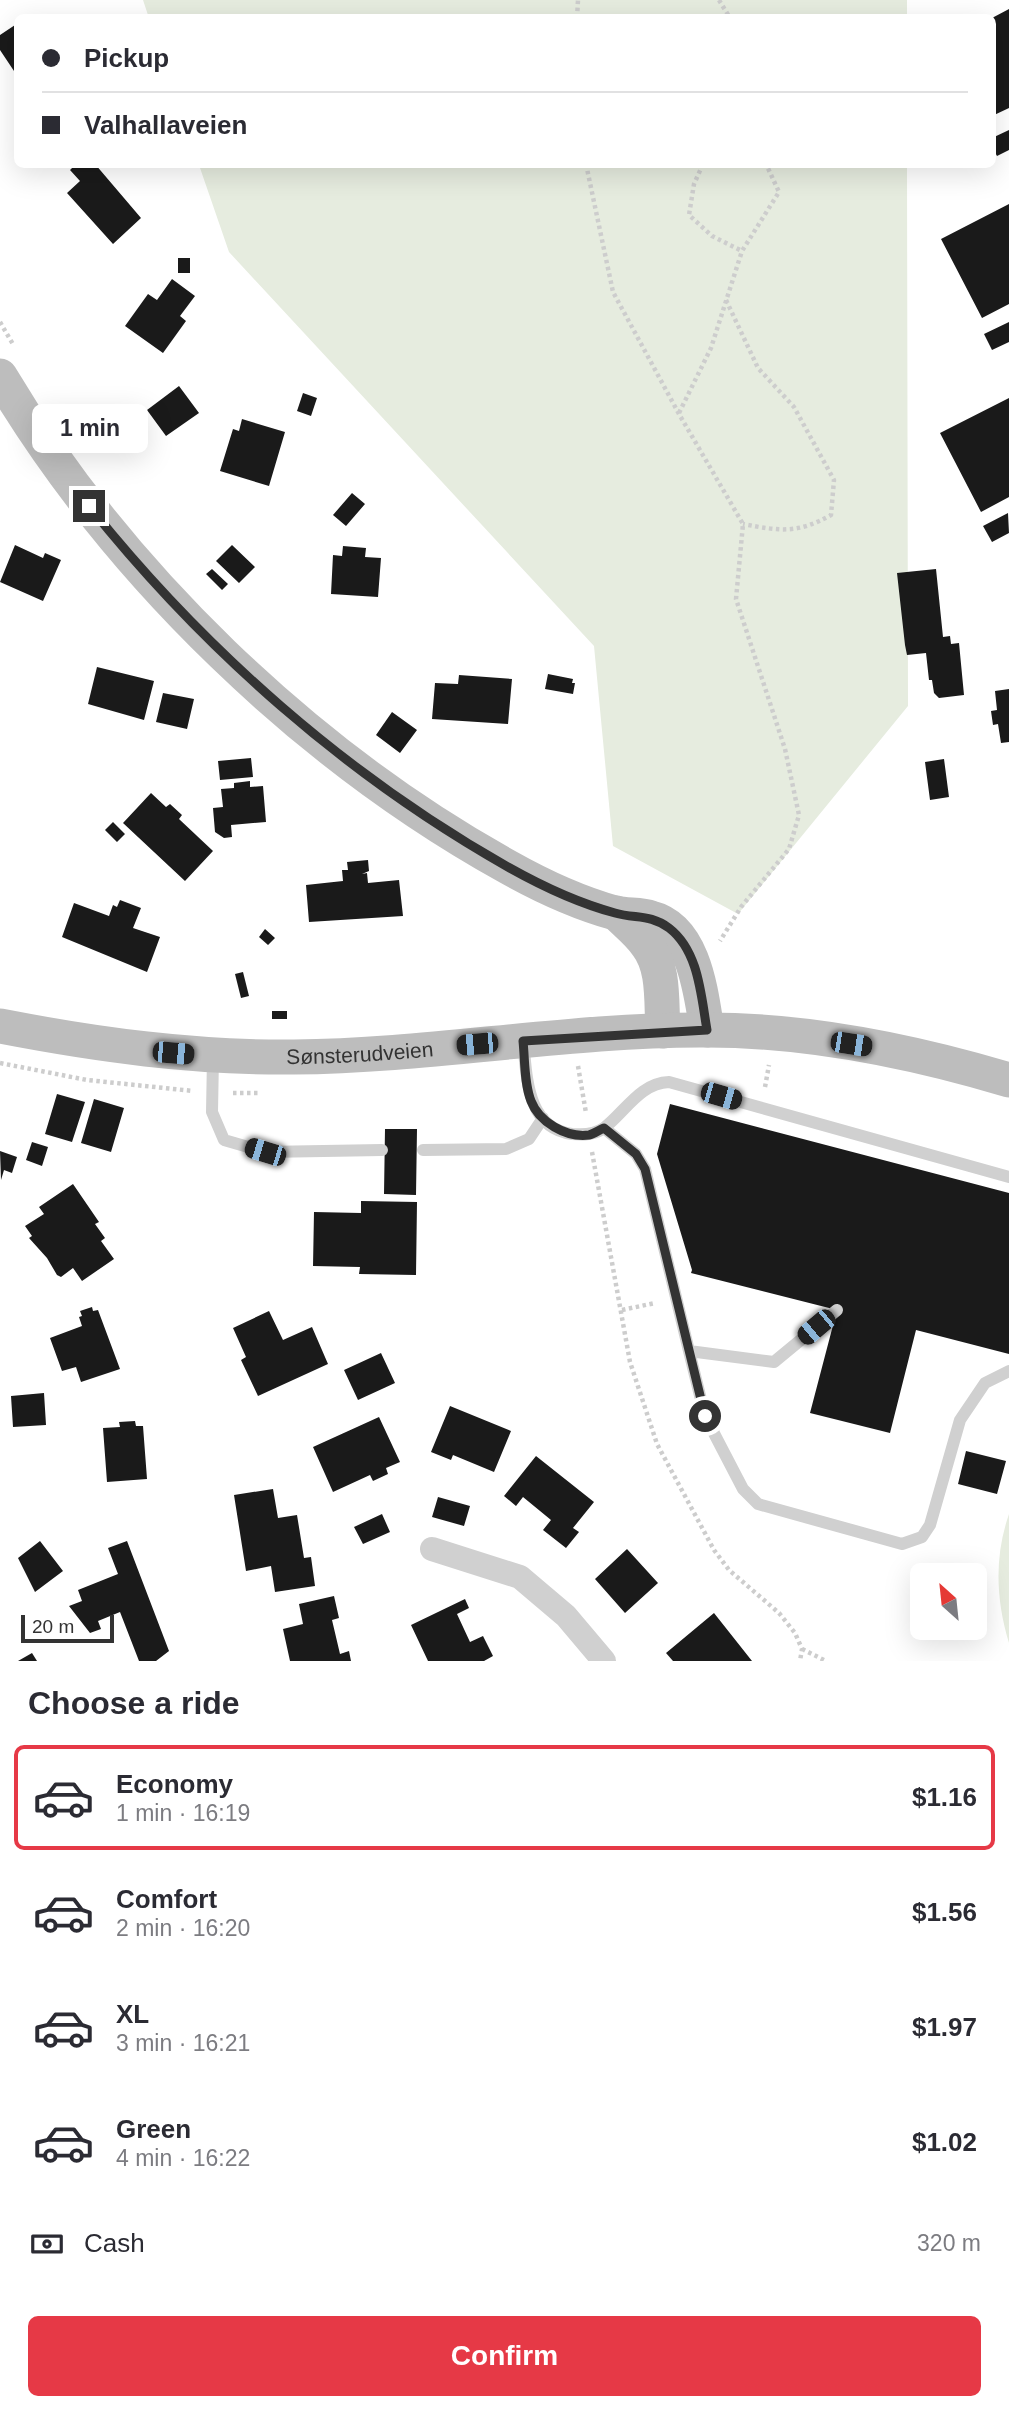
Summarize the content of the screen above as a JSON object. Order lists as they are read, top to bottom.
{
  "streets": {
    "street": ["Sønsterudveien"]
  },
  "scale_bar": "20 m",
  "north": "top left",
  "page": {
    "banner": ["Pickup", "Valhallaveien"],
    "bubble": "1 min",
    "scale": "20 m",
    "heading": "Choose a ride",
    "list": [
      {
        "name": "Economy",
        "note": "1 min · 16:19",
        "value": "$1.16"
      },
      {
        "name": "Comfort",
        "note": "2 min · 16:20",
        "value": "$1.56"
      },
      {
        "name": "XL",
        "note": "3 min · 16:21",
        "value": "$1.97"
      },
      {
        "name": "Green",
        "note": "4 min · 16:22",
        "value": "$1.02"
      }
    ],
    "pay": ["Cash", "320 m"],
    "buttons": "Confirm"
  }
}
